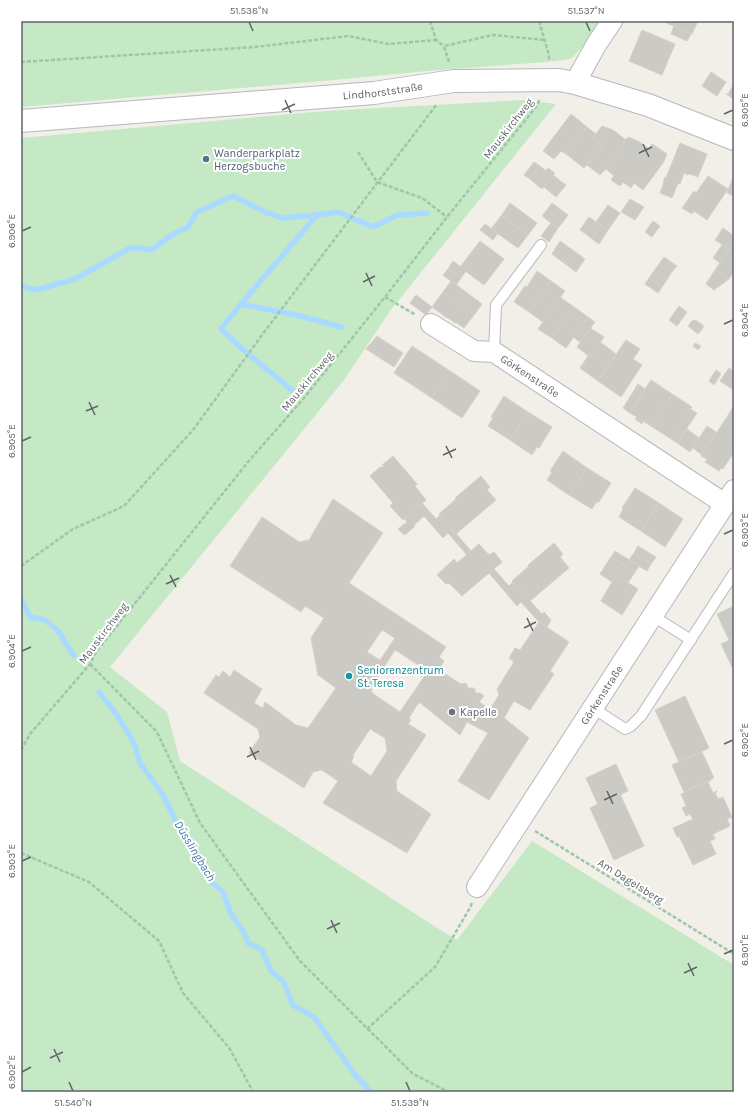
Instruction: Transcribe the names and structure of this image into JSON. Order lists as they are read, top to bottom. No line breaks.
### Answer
{"streets":{"street":["Lindhorststraße","Görkenstraße"],"path":["Mauskirchweg","Am Dagelsberg"]},"crossings":[["Lindhorststraße","Mauskirchweg"],["Görkenstraße","Am Dagelsberg"]],"water":["Düsslingbach"],"places":["Wanderparkplatz Herzogsbuche","Seniorenzentrum St. Teresa","Kapelle"],"coordinates":["51.538°N","51.537°N","6.905°E","6.906°E","6.904°E","6.903°E","6.902°E","6.901°E","51.540°N","51.539°N"]}
